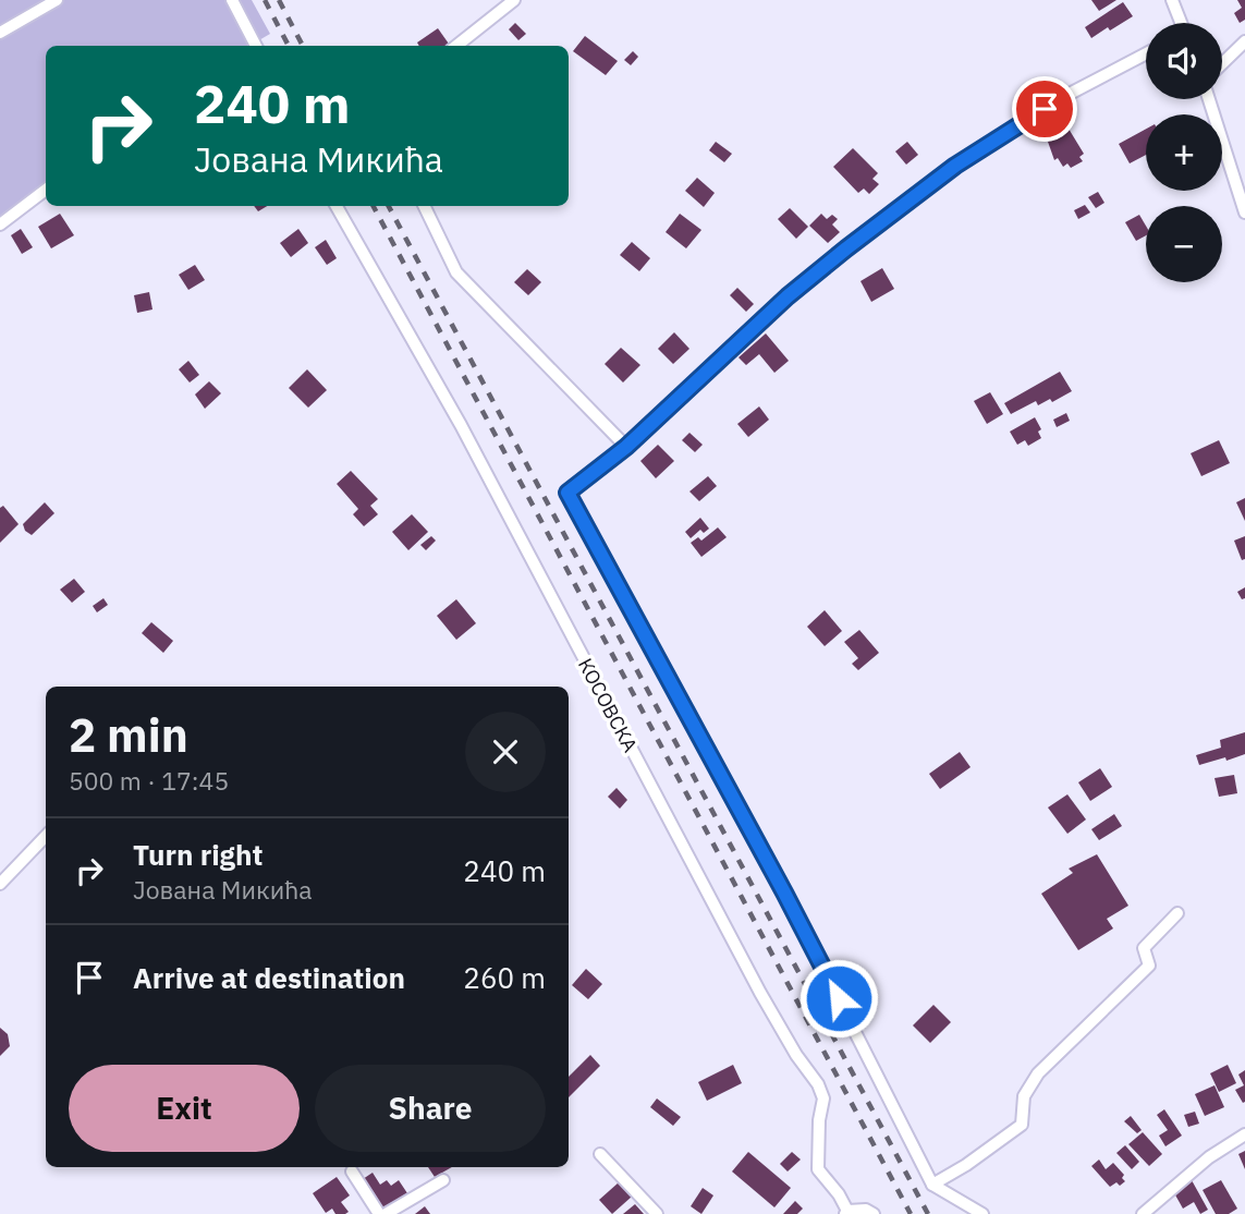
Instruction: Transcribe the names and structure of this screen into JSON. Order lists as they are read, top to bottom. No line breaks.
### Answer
{"streets":{"street":["КОСОВСКА"]},"page":{"map_buttons":["+","−"],"turn":["240 m","Јована Микића"],"heading":["2 min","500 m · 17:45"],"list":[{"name":"Turn right","note":"Јована Микића","value":"240 m"},{"name":"Arrive at destination","value":"260 m"}],"buttons":["Exit","Share"]}}
